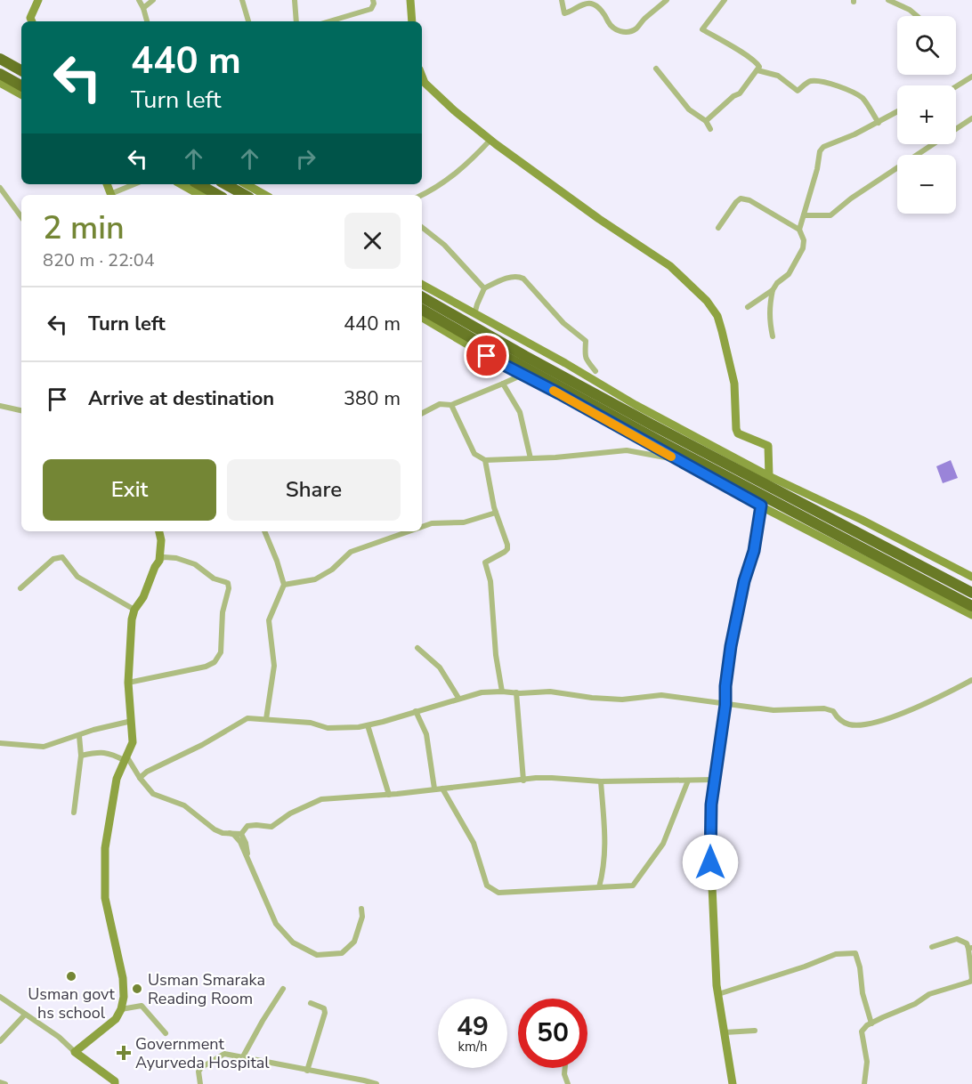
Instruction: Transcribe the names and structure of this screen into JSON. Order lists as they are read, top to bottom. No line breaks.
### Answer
{"places":{"other":["Usman govt hs school","Usman Smaraka Reading Room"],"health":["Government Ayurveda Hospital"]},"page":{"map_buttons":["+","−"],"turn":["440 m","Turn left"],"heading":["2 min","820 m · 22:04"],"list":[{"name":"Turn left","value":"440 m"},{"name":"Arrive at destination","value":"380 m"}],"buttons":["Exit","Share"],"speed":"49 km/h","limit":"50"}}
